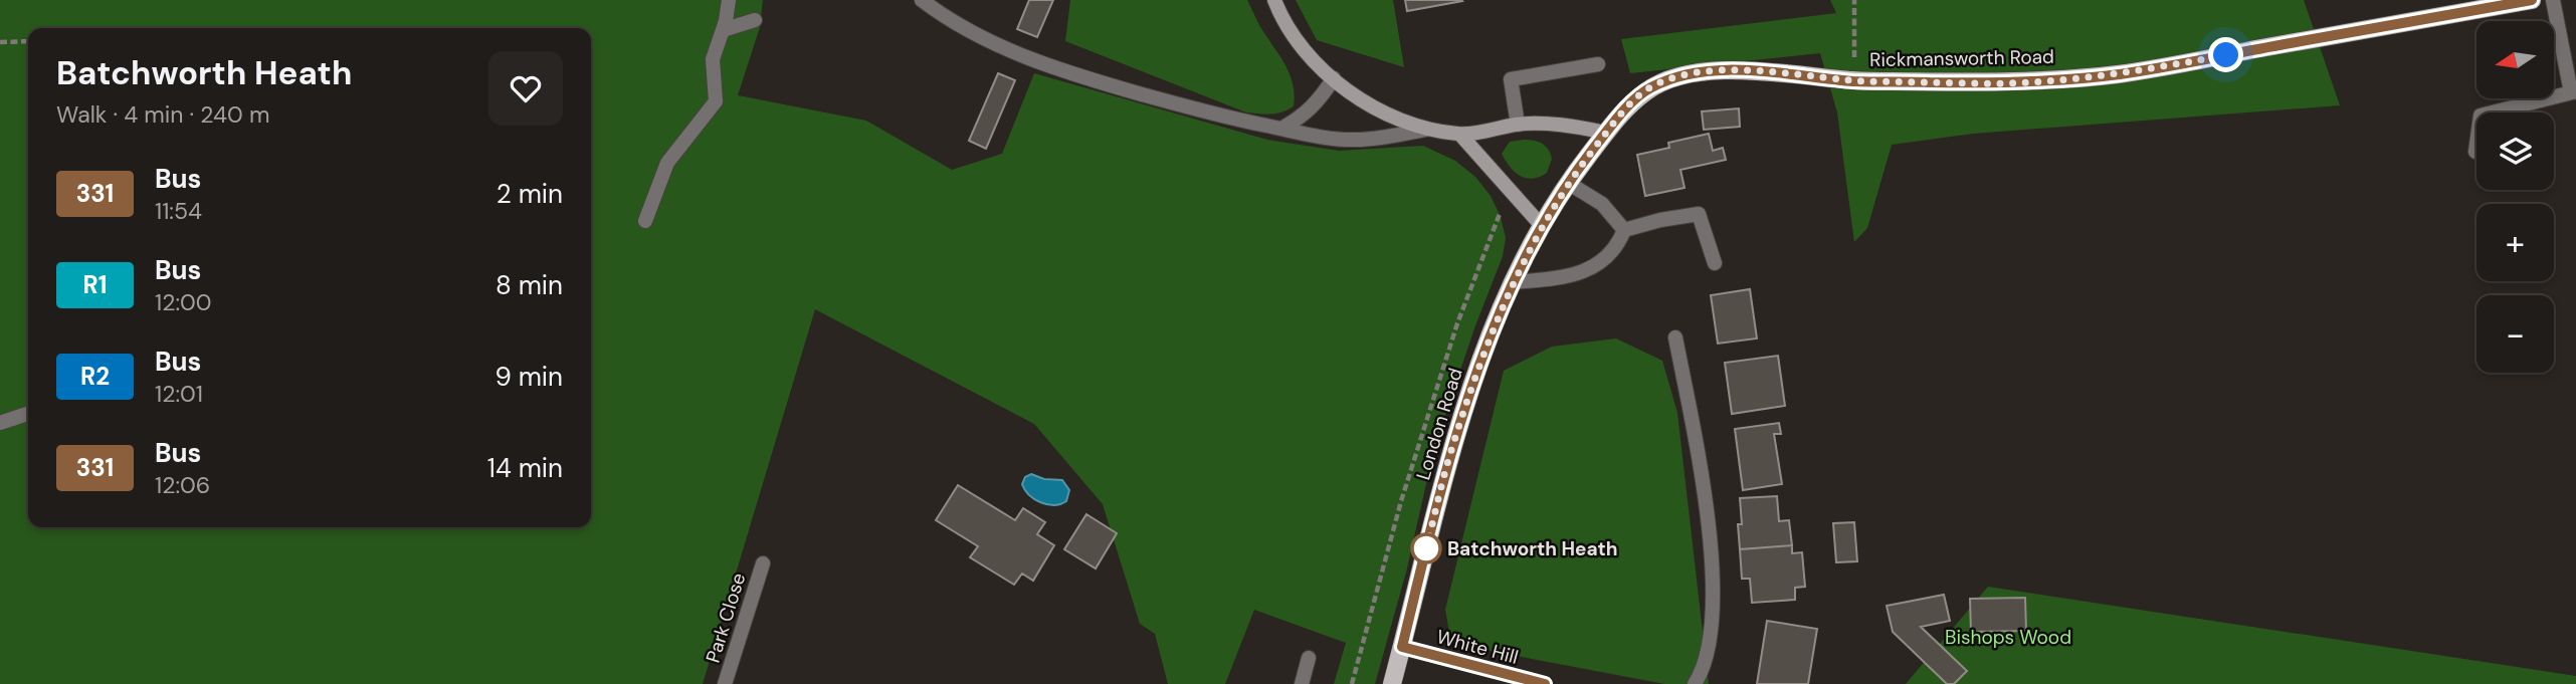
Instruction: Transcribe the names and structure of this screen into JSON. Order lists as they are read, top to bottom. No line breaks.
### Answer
{"streets":{"main road":["Rickmansworth Road","London Road"],"street":["Park Close","White Hill"]},"crossings":[["Rickmansworth Road","London Road"],["London Road","White Hill"]],"parks":["Bishops Wood"],"places":["Batchworth Heath"],"lines":["bus line 331"],"north":"left","page":{"map_buttons":["+","−"],"heading":["Batchworth Heath","Walk · 4 min · 240 m"],"list":[{"mark":"331","name":"Bus","note":"11:54","value":"2 min"},{"mark":"R1","name":"Bus","note":"12:00","value":"8 min"},{"mark":"R2","name":"Bus","note":"12:01","value":"9 min"},{"mark":"331","name":"Bus","note":"12:06","value":"14 min"}]}}
